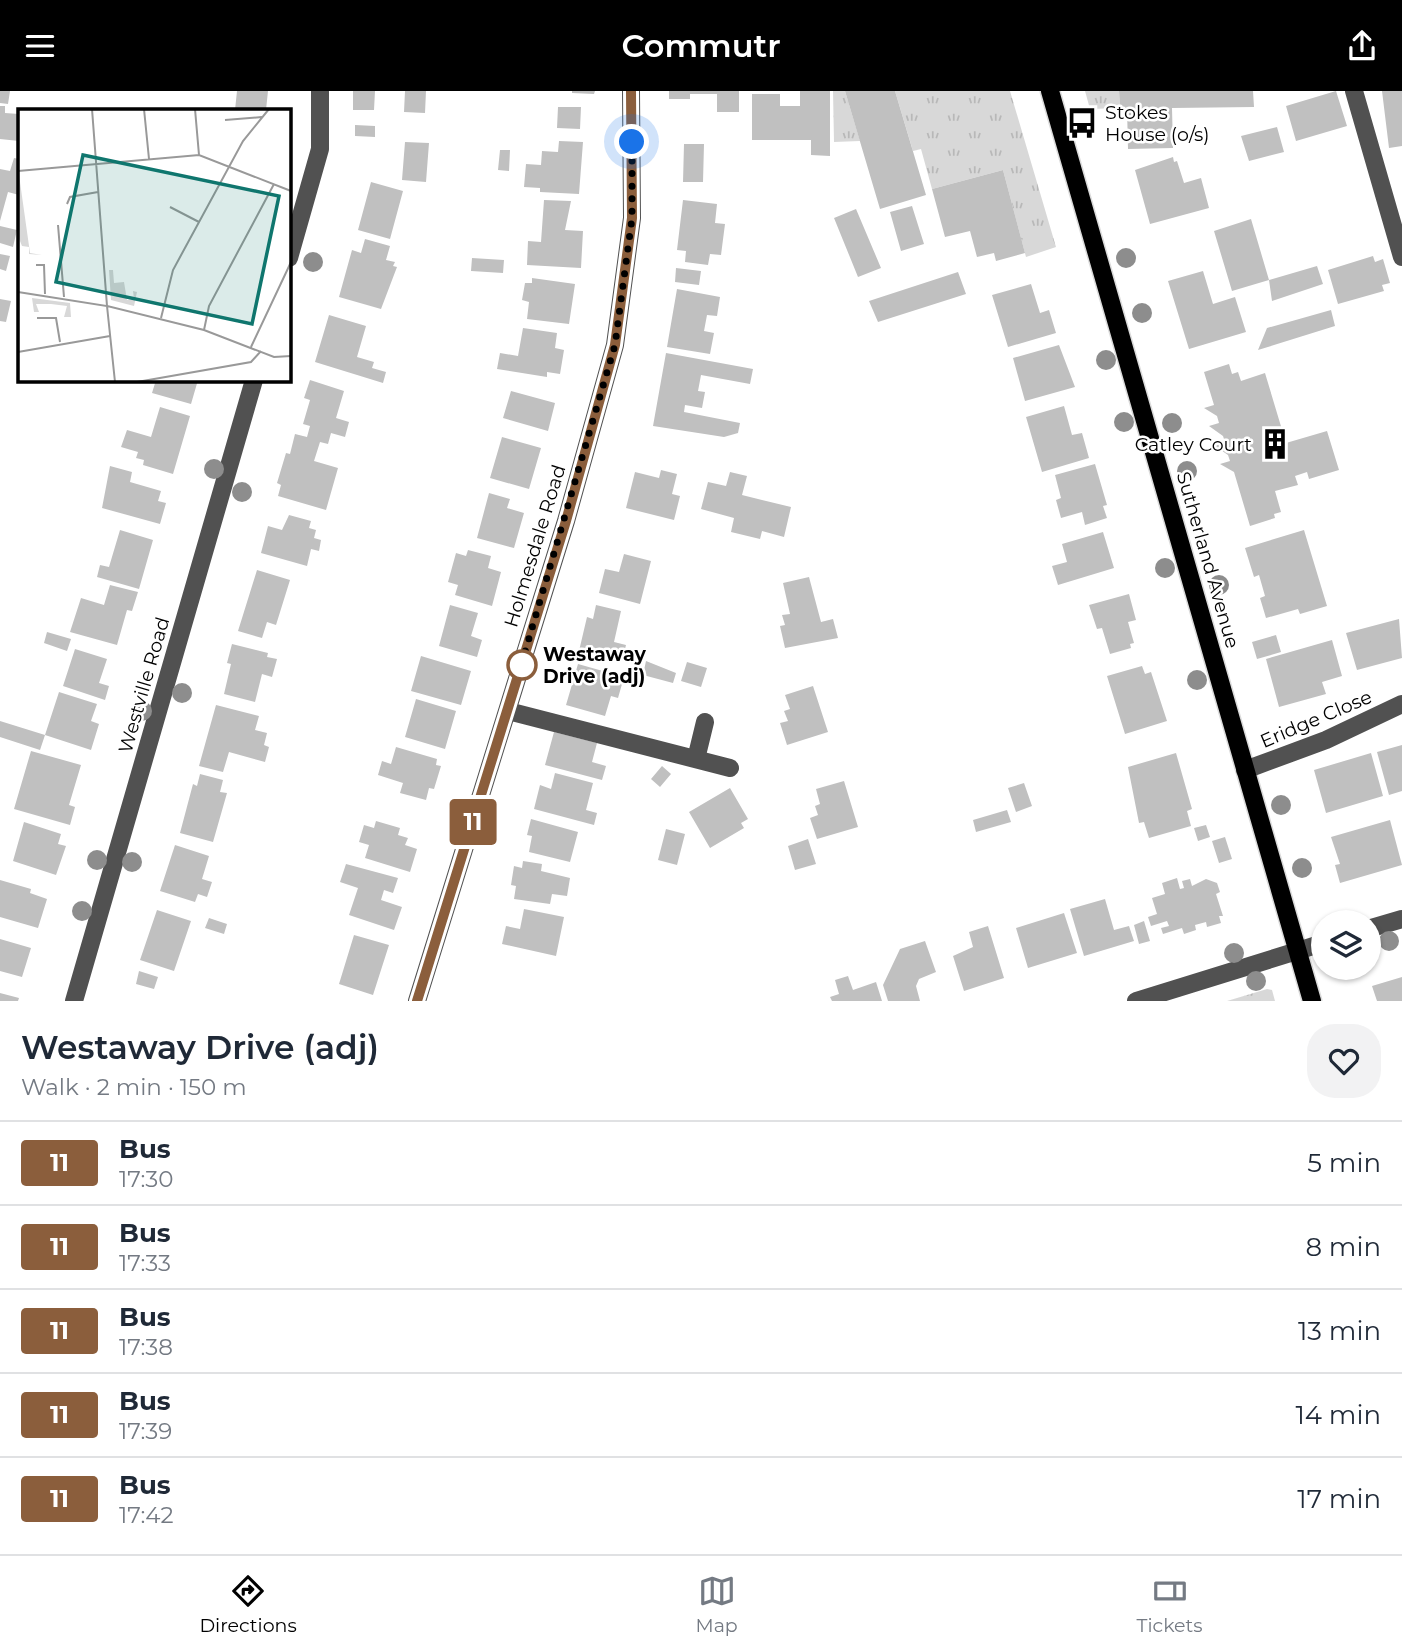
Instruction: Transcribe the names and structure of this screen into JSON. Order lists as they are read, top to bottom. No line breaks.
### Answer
{"streets":{"main road":["Sutherland Avenue"],"street":["Holmesdale Road","Westville Road","Eridge Close"]},"crossings":[["Sutherland Avenue","Eridge Close"]],"places":{"bus stop":["Stokes House (o/s)"],"building":["Catley Court"],"other":["Westaway Drive (adj)"]},"lines":["bus line 11"],"page":{"header":"Commutr","on_map":"11","heading":["Westaway Drive (adj)","Walk · 2 min · 150 m"],"list":[{"mark":"11","name":"Bus","note":"17:30","value":"5 min"},{"mark":"11","name":"Bus","note":"17:33","value":"8 min"},{"mark":"11","name":"Bus","note":"17:38","value":"13 min"},{"mark":"11","name":"Bus","note":"17:39","value":"14 min"},{"mark":"11","name":"Bus","note":"17:42","value":"17 min"}],"tabs":["Directions","Map","Tickets"]}}
